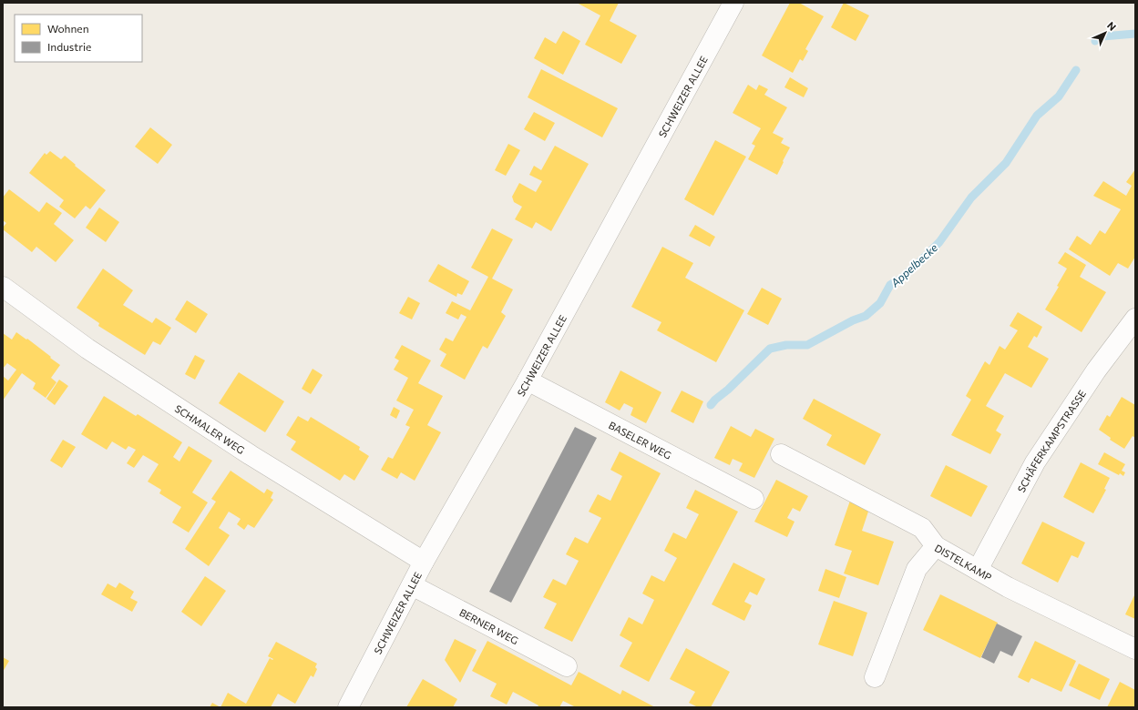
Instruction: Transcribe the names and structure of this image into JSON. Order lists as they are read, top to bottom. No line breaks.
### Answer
{"streets":{"street":["SCHWEIZER ALLEE","SCHMALER WEG","BASELER WEG","SCHÄFERKAMPSTRASSE","DISTELKAMP","BERNER WEG"]},"crossings":[["SCHWEIZER ALLEE","SCHMALER WEG"],["SCHWEIZER ALLEE","BASELER WEG"],["SCHWEIZER ALLEE","BERNER WEG"],["SCHÄFERKAMPSTRASSE","DISTELKAMP"]],"water":["Appelbecke"],"legend":["Wohnen","Industrie"],"north":"top right"}
